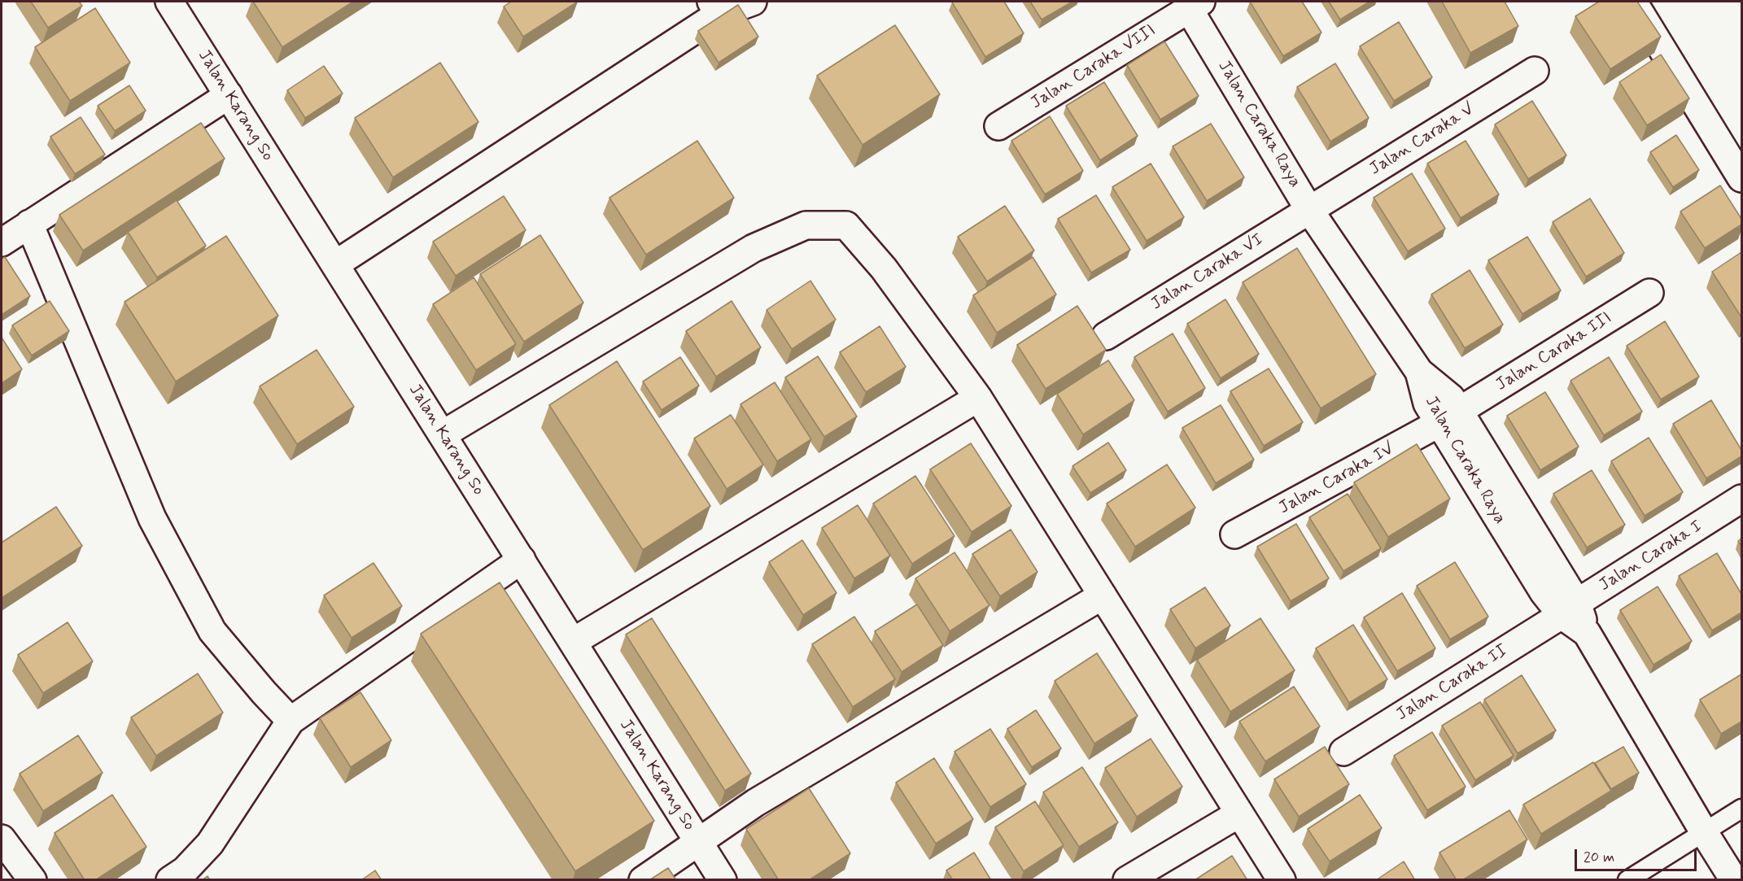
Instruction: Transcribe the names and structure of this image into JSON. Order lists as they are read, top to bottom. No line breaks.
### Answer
{"streets":{"street":["Jalan Caraka VIII","Jalan Karang So","Jalan Caraka Raya","Jalan Caraka V","Jalan Caraka VI","Jalan Caraka III","Jalan Caraka IV","Jalan Caraka I","Jalan Caraka II"]},"crossings":[["Jalan Caraka VIII","Jalan Caraka Raya"],["Jalan Caraka Raya","Jalan Caraka V"],["Jalan Caraka Raya","Jalan Caraka VI"],["Jalan Caraka Raya","Jalan Caraka III"],["Jalan Caraka Raya","Jalan Caraka IV"],["Jalan Caraka Raya","Jalan Caraka I"],["Jalan Caraka Raya","Jalan Caraka II"],["Jalan Caraka V","Jalan Caraka VI"],["Jalan Caraka III","Jalan Caraka IV"],["Jalan Caraka I","Jalan Caraka II"]],"scale_bar":"20 m"}
